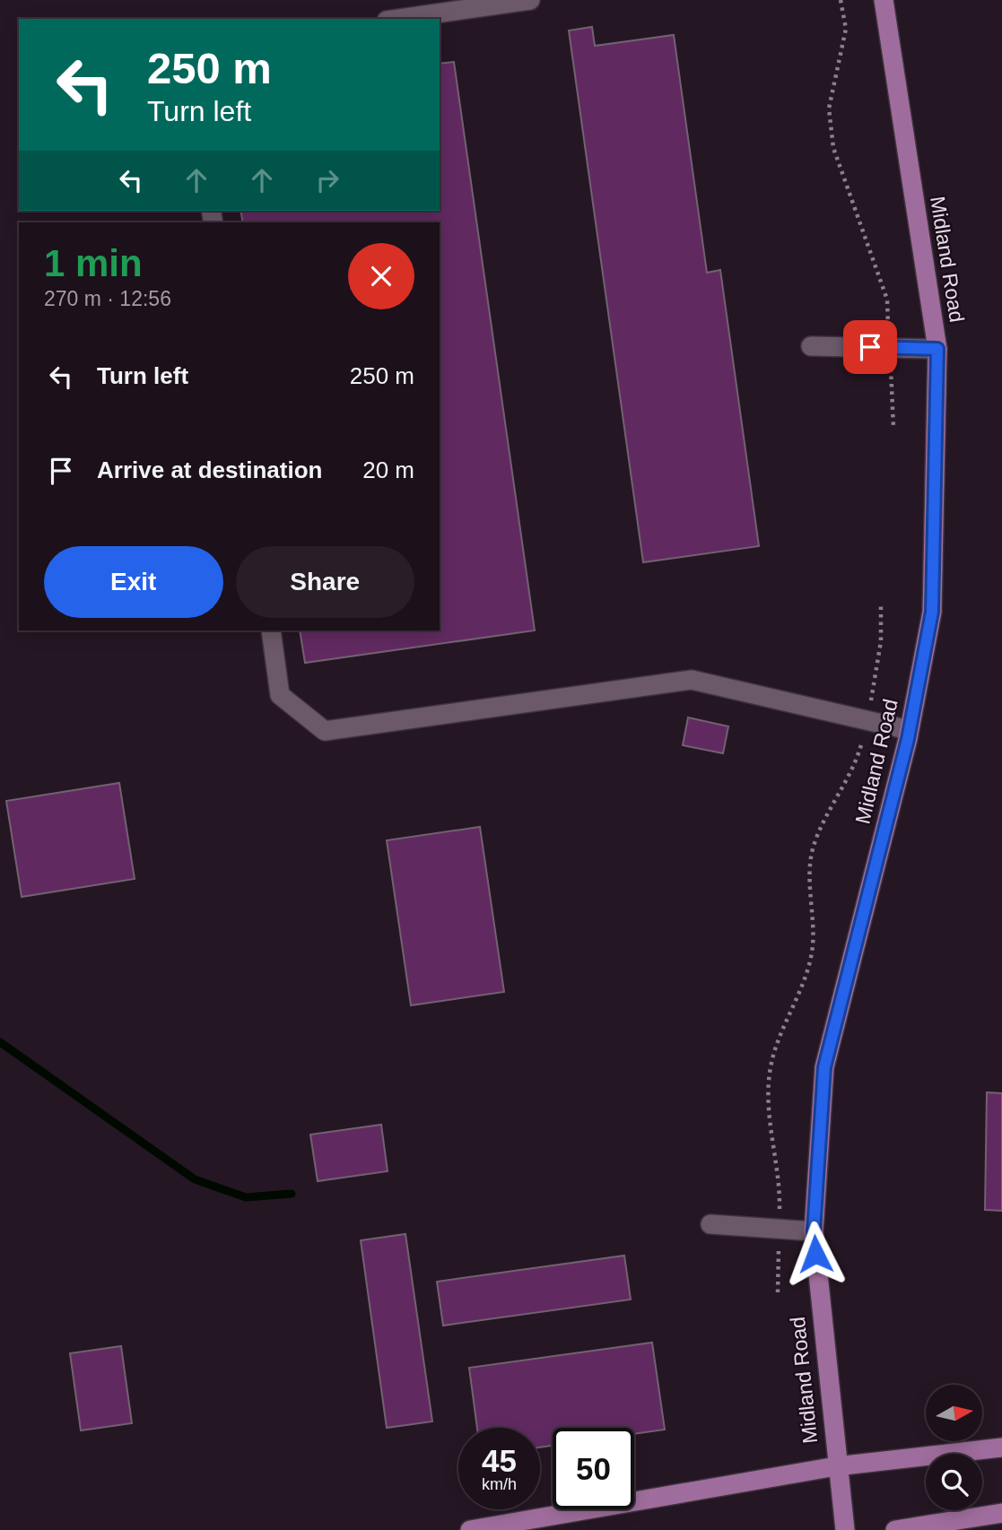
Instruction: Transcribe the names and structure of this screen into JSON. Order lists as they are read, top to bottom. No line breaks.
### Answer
{"streets":{"main road":["Midland Road"]},"north":"right","page":{"turn":["250 m","Turn left"],"heading":["1 min","270 m · 12:56"],"list":[{"name":"Turn left","value":"250 m"},{"name":"Arrive at destination","value":"20 m"}],"buttons":["Exit","Share"],"speed":"45 km/h","limit":"50"}}
